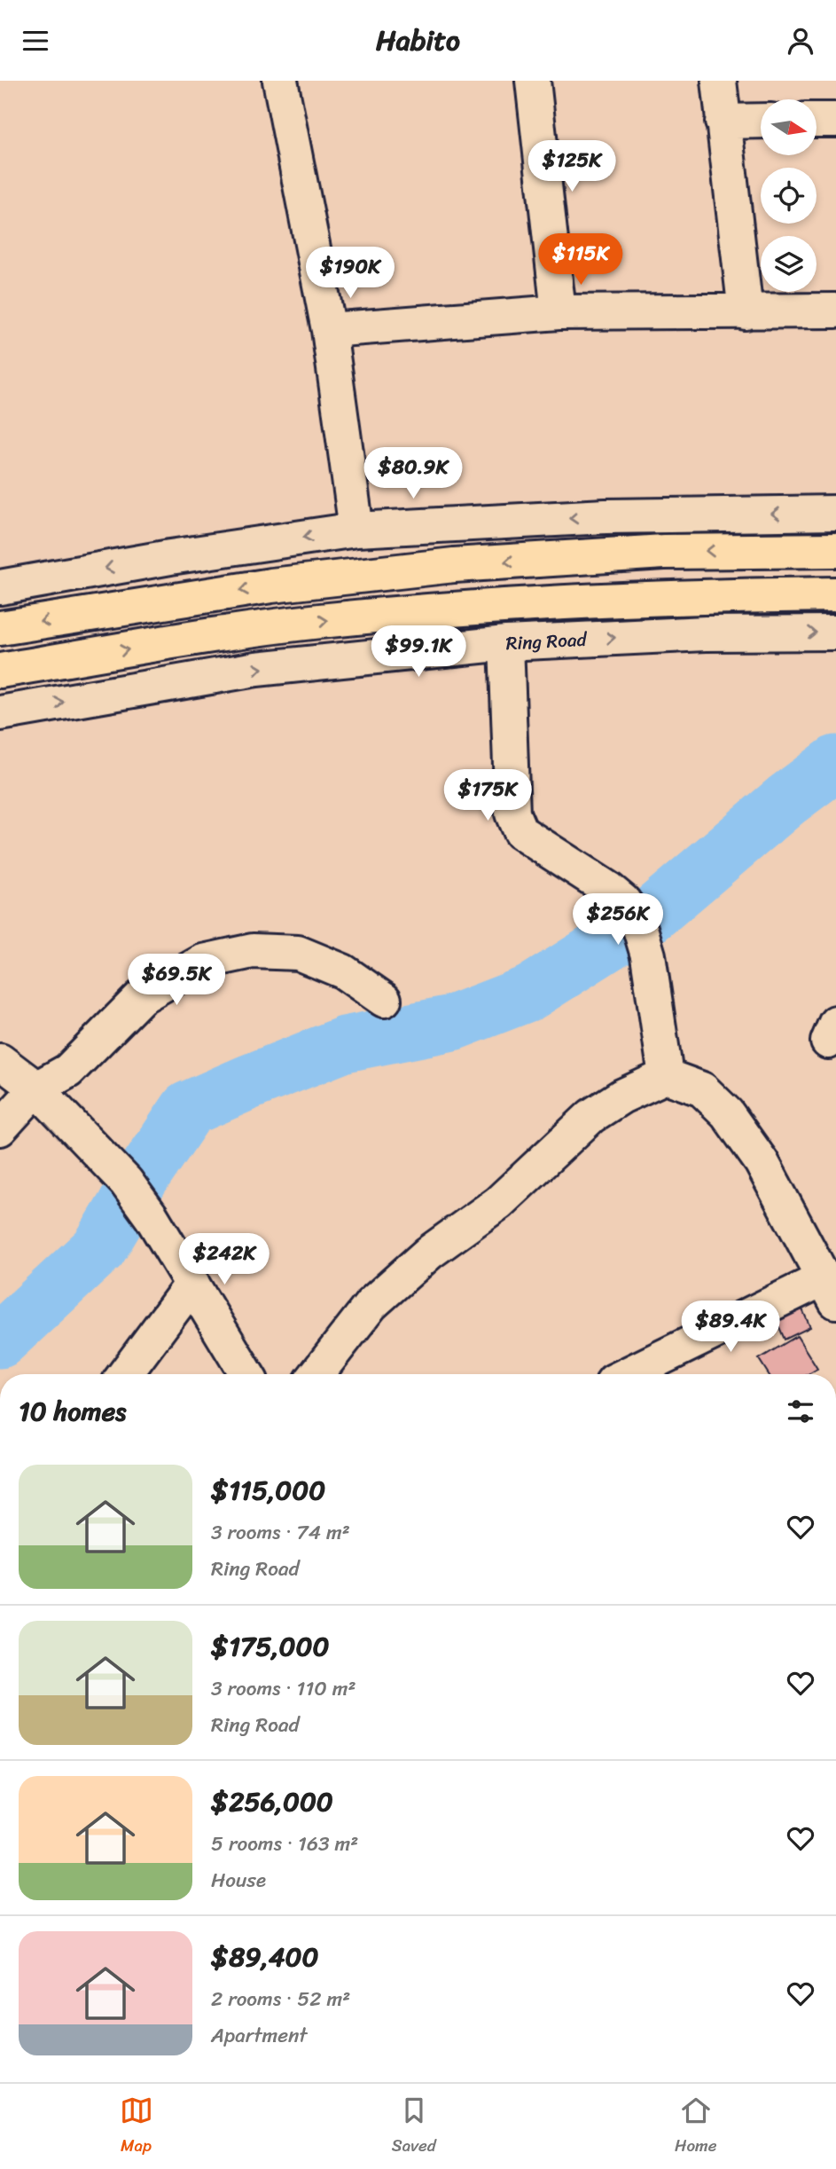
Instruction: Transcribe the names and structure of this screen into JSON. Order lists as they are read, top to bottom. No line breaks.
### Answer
{"streets":{"main road":["Ring Road"]},"north":"right","page":{"header":"Habito","price":["$125K","$115K","$190K","$80.9K","$99.1K","$175K","$256K","$69.5K","$242K","$89.4K"],"heading":"10 homes","list":[{"name":"$115,000","note":"3 rooms · 74 m² · Ring Road"},{"name":"$175,000","note":"3 rooms · 110 m² · Ring Road"},{"name":"$256,000","note":"5 rooms · 163 m² · House"},{"name":"$89,400","note":"2 rooms · 52 m² · Apartment"}],"tabs":["Map","Saved","Home"]}}
